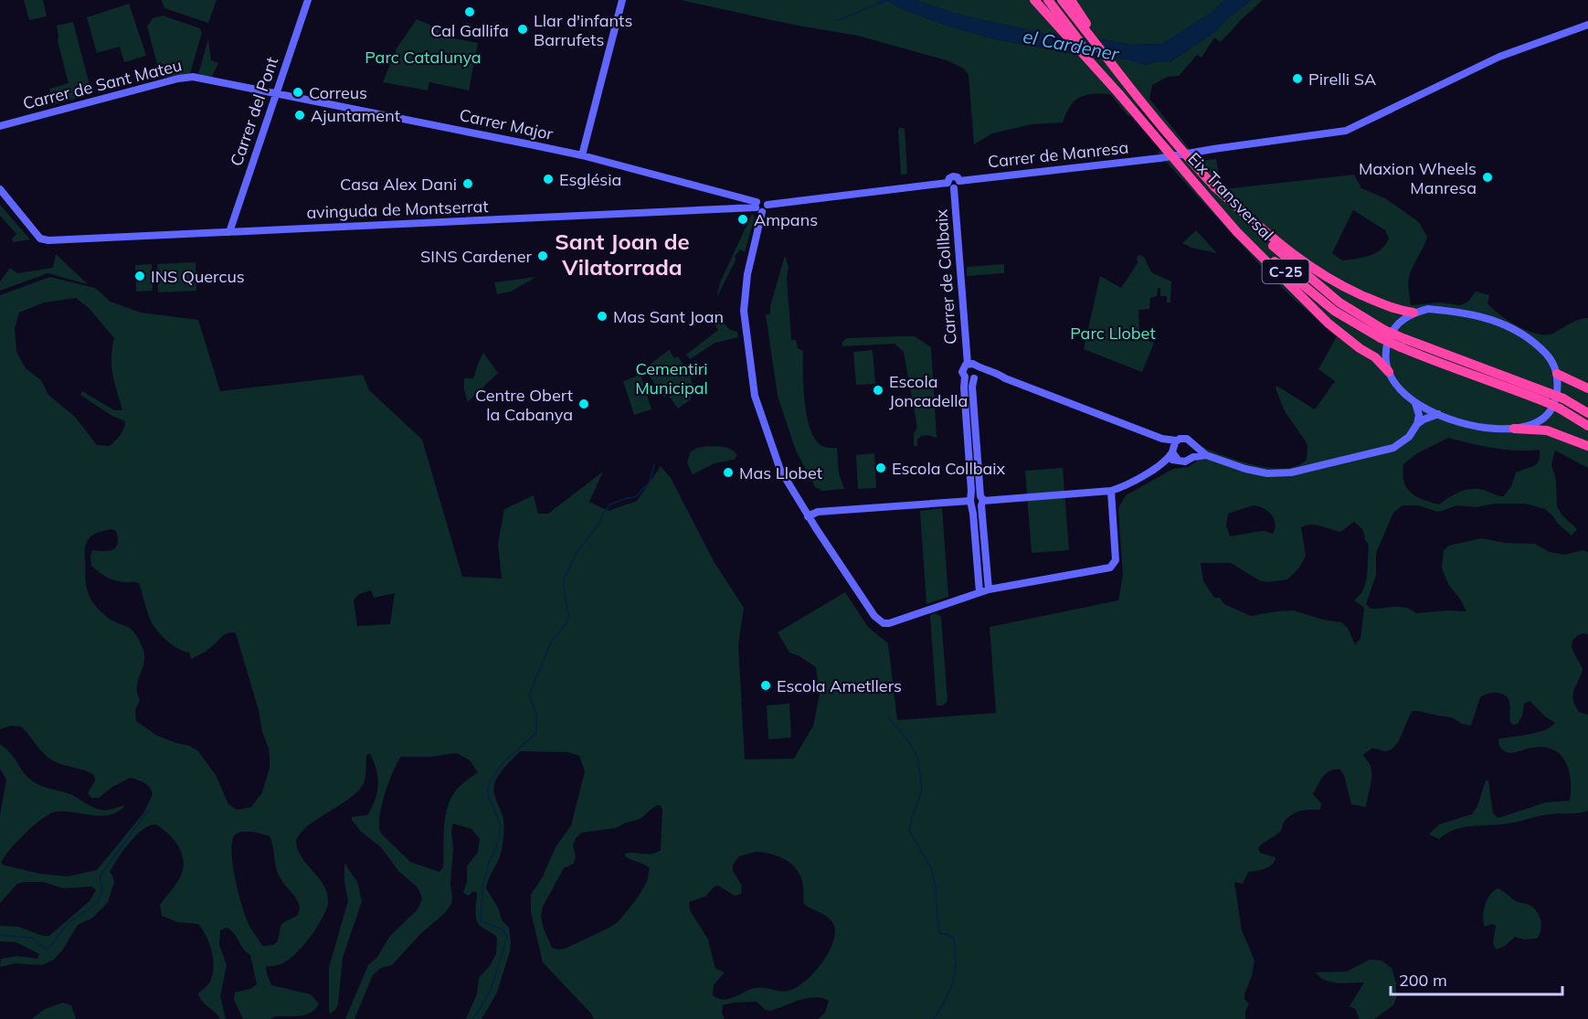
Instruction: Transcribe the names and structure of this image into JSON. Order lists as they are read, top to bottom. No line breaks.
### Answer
{"streets":{"highway":["Eix Transversal","C-25"],"street":["Carrer de Sant Mateu","Carrer del Pont","Carrer Major","Carrer de Manresa","avinguda de Montserrat","Carrer de Collbaix"]},"crossings":[["Carrer de Sant Mateu","Carrer del Pont"],["Carrer de Sant Mateu","Carrer Major"],["Carrer del Pont","Carrer Major"],["Carrer del Pont","avinguda de Montserrat"],["Carrer Major","avinguda de Montserrat"],["Carrer de Manresa","Carrer de Collbaix"]],"districts":["Sant Joan de Vilatorrada"],"water":["el Cardener"],"parks":["Parc Catalunya","Parc Llobet","Cementiri Municipal"],"places":["Cal Gallifa","Llar d'infants Barrufets","Pirelli SA","Correus","Ajuntament","Maxion Wheels Manresa","Església","Casa Alex Dani","Ampans","SINS Cardener","INS Quercus","Mas Sant Joan","Escola Joncadella","Centre Obert la Cabanya","Escola Collbaix","Mas Llobet","Escola Ametllers"],"scale_bar":"200 m"}
